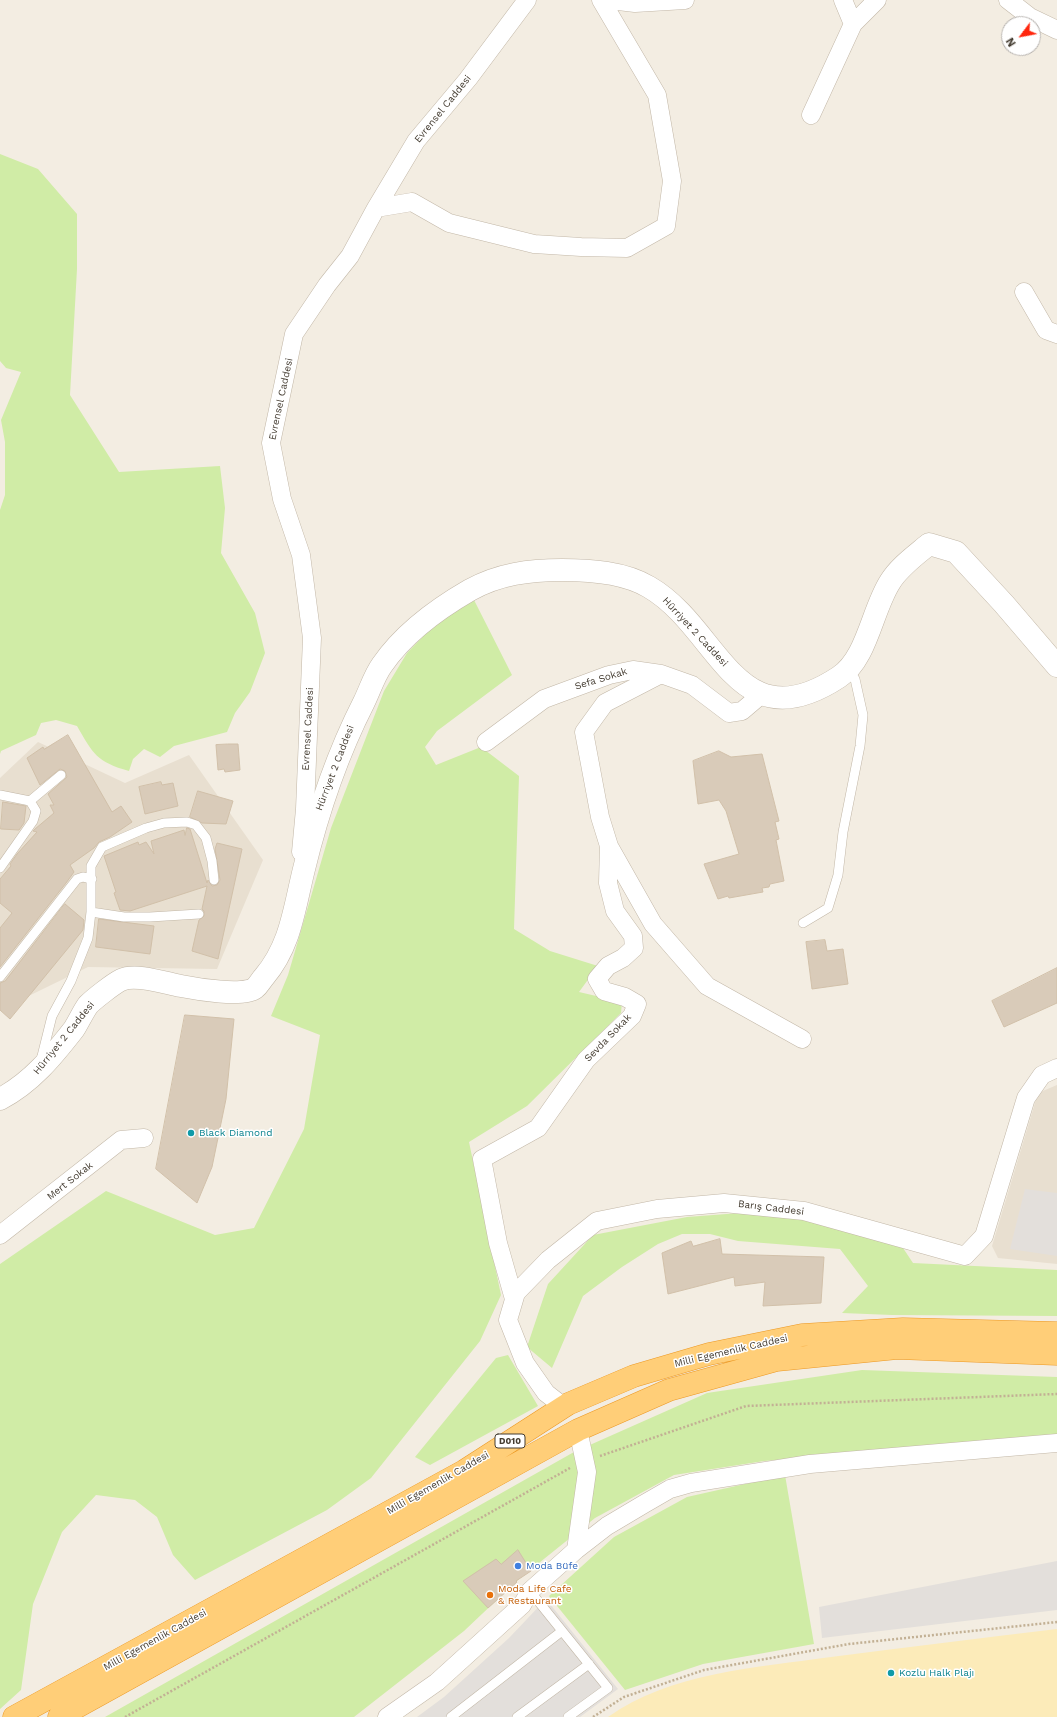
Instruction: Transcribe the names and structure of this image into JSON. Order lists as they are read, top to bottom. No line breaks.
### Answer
{"streets":{"highway":["Milli Egemenlik Caddesi","D010"],"street":["Evrensel Caddesi","Hürriyet 2 Caddesi","Sefa Sokak","Sevda Sokak","Mert Sokak","Barış Caddesi"]},"crossings":[["Evrensel Caddesi","Hürriyet 2 Caddesi"],["Hürriyet 2 Caddesi","Sefa Sokak"],["Sefa Sokak","Sevda Sokak"],["Sevda Sokak","Barış Caddesi"],["Barış Caddesi","Milli Egemenlik Caddesi"]],"places":["Black Diamond","Moda Büfe","Moda Life Cafe & Restaurant","Kozlu Halk Plajı"],"north":"bottom left"}
